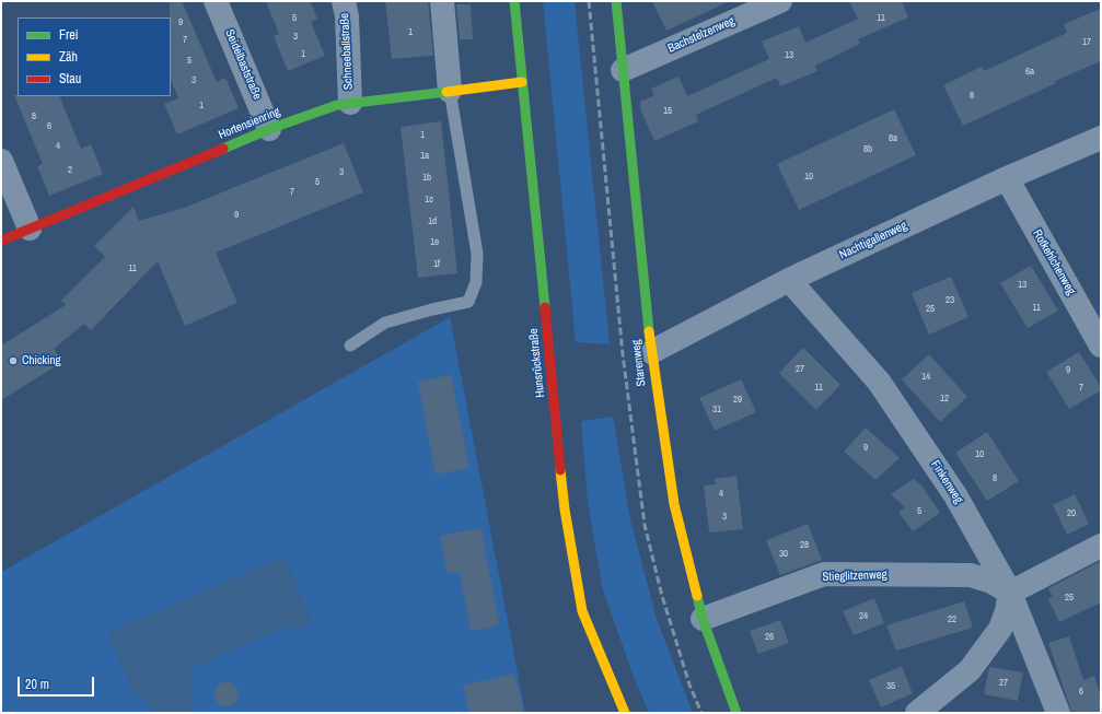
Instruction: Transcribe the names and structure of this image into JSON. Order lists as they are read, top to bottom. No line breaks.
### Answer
{"streets":{"street":["Bachstelzenweg","Schneeballstraße","Seidelbaststraße","Hortensienring","Nachtigallenweg","Rotkehlchenweg","Hunsrückstraße","Starenweg","Finkenweg","Stieglitzenweg"]},"crossings":[["Bachstelzenweg","Starenweg"],["Schneeballstraße","Hortensienring"],["Seidelbaststraße","Hortensienring"],["Hortensienring","Hunsrückstraße"],["Nachtigallenweg","Rotkehlchenweg"],["Nachtigallenweg","Starenweg"],["Nachtigallenweg","Finkenweg"],["Starenweg","Stieglitzenweg"],["Finkenweg","Stieglitzenweg"]],"places":["Chicking"],"house_numbers":["5","11","9","1","3","7","17","1","13","5","6a","3","8","1","15","8","6","1","8a","4","8b","1a","2","3","10","1b","5","7","1c","9","1d","1e","1f","11","13","23","11","25","27","9","14","11","7","12","29","31","9","10","8","4","5","20","3","28","30","25","24","22","26","27","35","6"],"legend":["Frei","Zäh","Stau"],"scale_bar":"20 m"}
